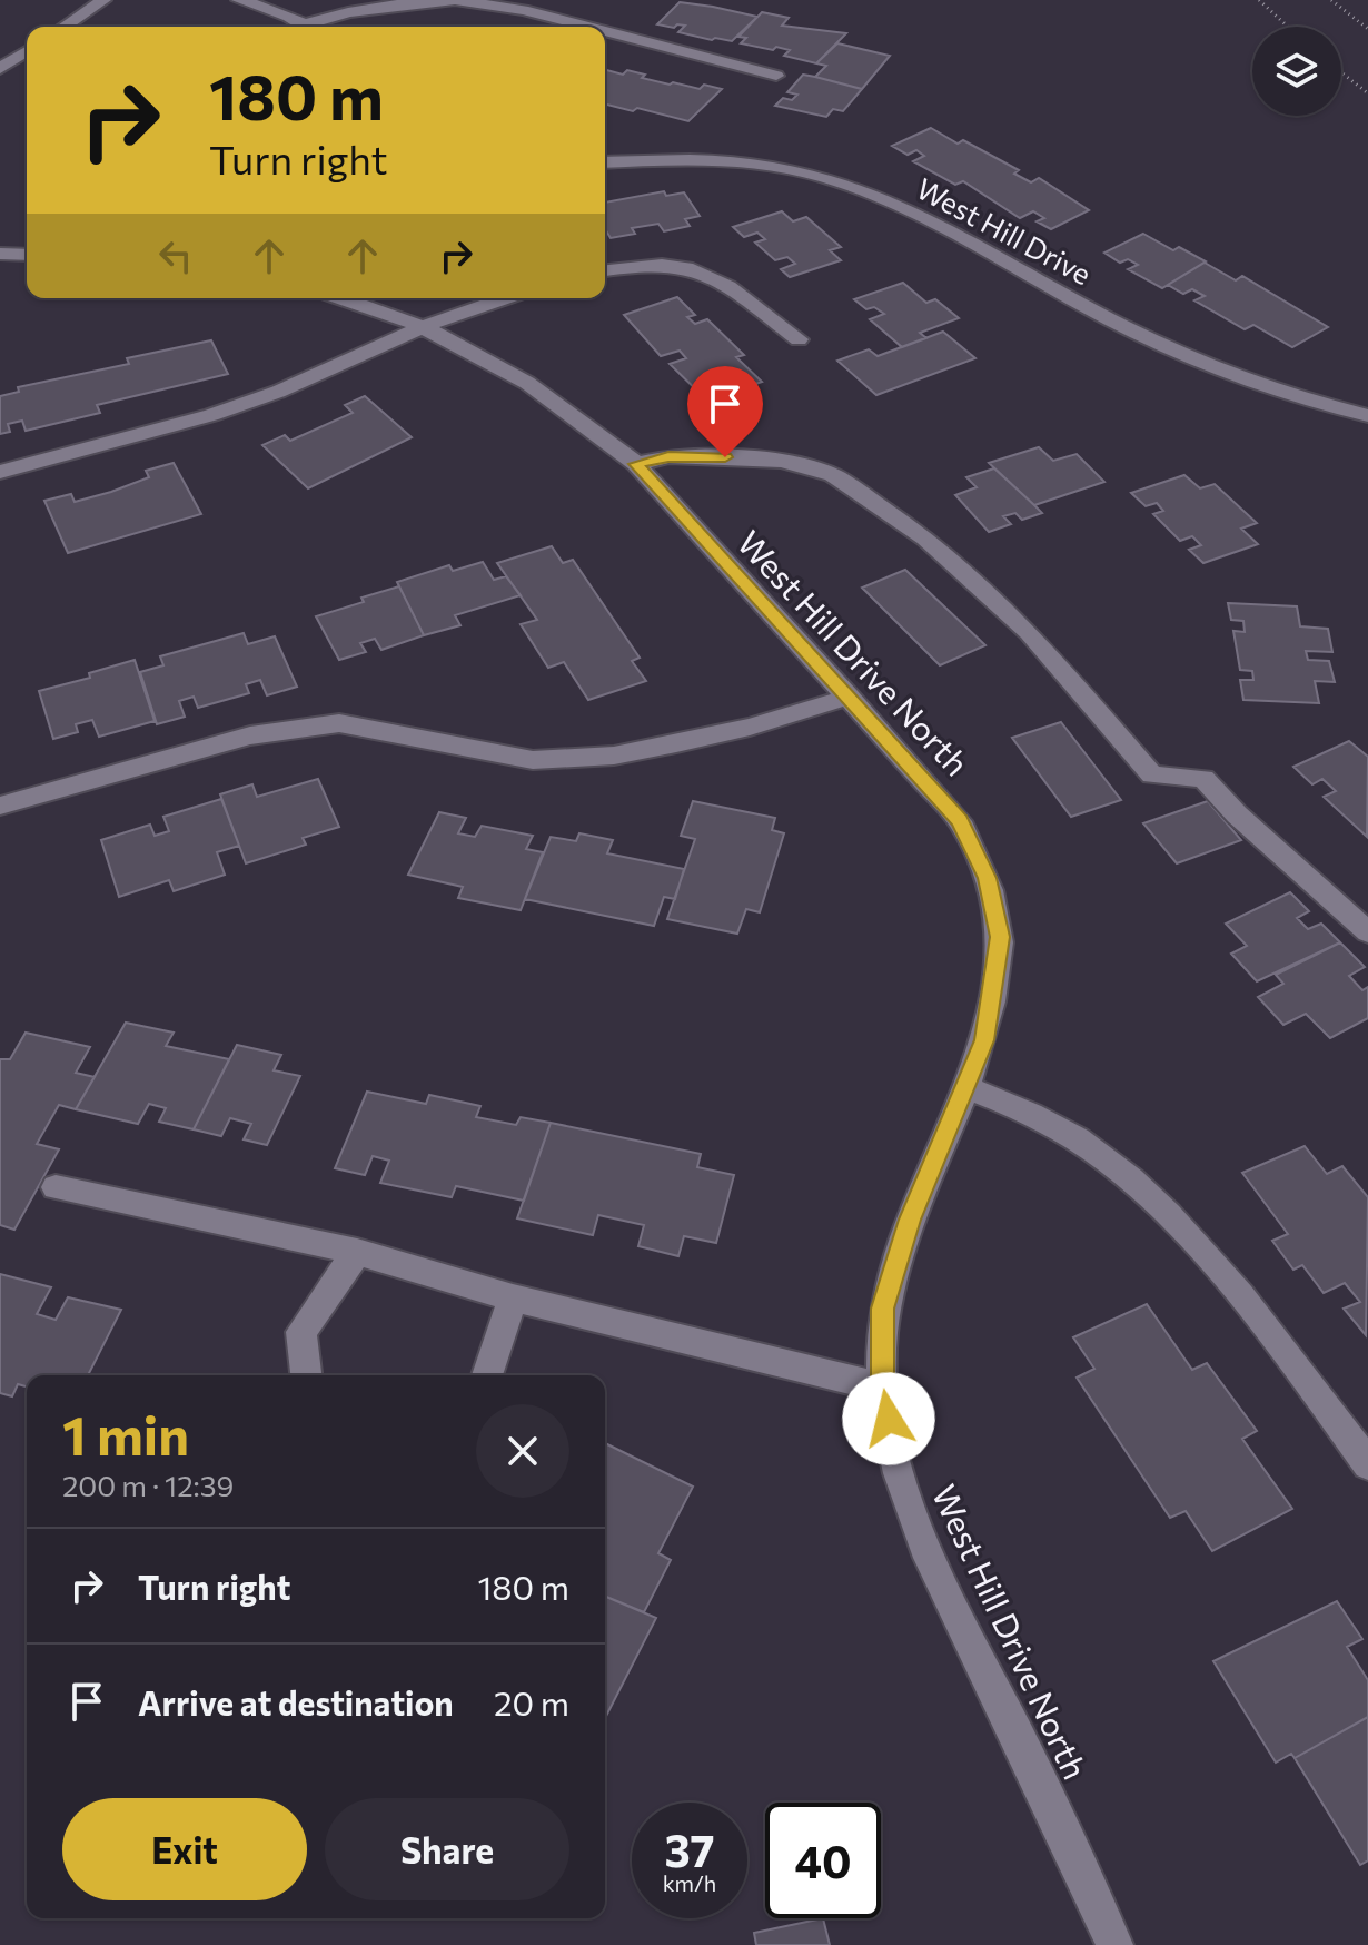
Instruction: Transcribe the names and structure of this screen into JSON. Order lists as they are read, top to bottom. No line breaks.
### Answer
{"streets":{"street":["West Hill Drive","West Hill Drive North"]},"page":{"turn":["180 m","Turn right"],"heading":["1 min","200 m · 12:39"],"list":[{"name":"Turn right","value":"180 m"},{"name":"Arrive at destination","value":"20 m"}],"buttons":["Exit","Share"],"speed":"37 km/h","limit":"40"}}
